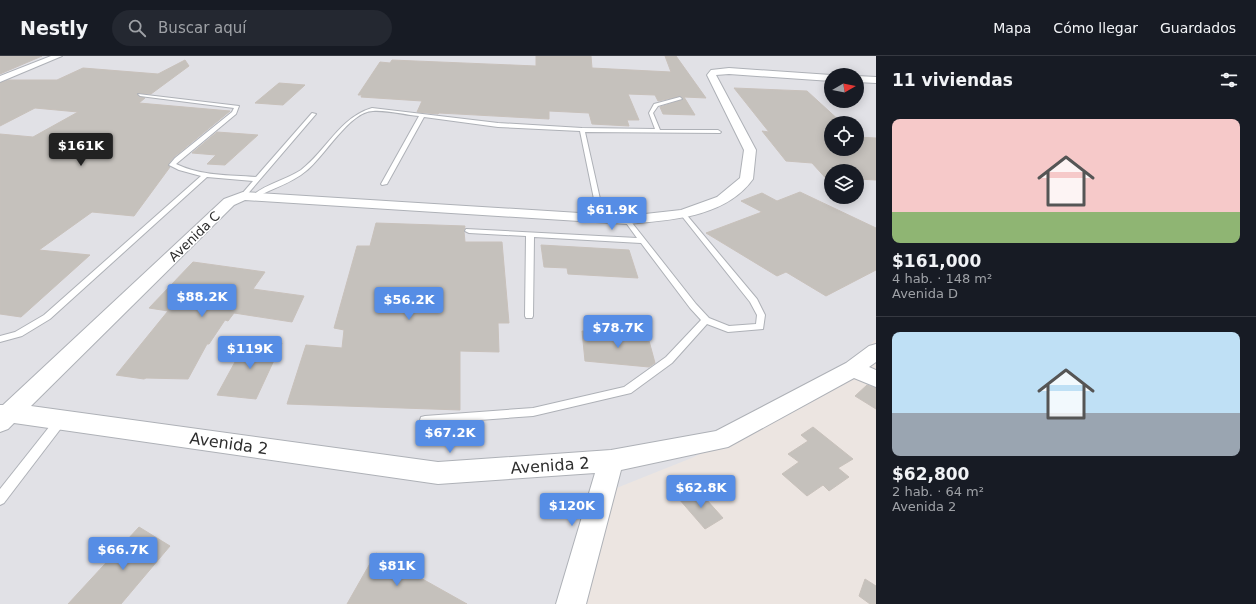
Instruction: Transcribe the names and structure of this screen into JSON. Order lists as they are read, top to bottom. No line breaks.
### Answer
{"streets":{"street":["Avenida C","Avenida 2"]},"crossings":[["Avenida C","Avenida 2"]],"north":"right","page":{"header":"Nestly","search":"Buscar aquí","nav":["Mapa","Cómo llegar","Guardados"],"heading":"11 viviendas","list":[{"name":"$161,000","note":"4 hab. · 148 m² · Avenida D"},{"name":"$62,800","note":"2 hab. · 64 m² · Avenida 2"}],"price":["$161K","$61.9K","$88.2K","$56.2K","$78.7K","$119K","$67.2K","$62.8K","$120K","$66.7K","$81K"]}}
